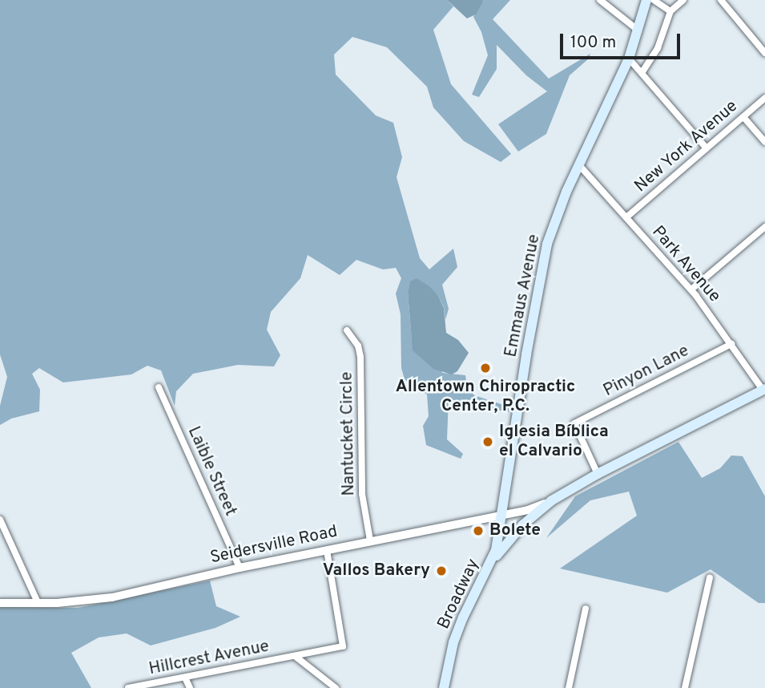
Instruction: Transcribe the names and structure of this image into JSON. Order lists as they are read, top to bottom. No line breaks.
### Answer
{"streets":{"main road":["Emmaus Avenue","Broadway"],"street":["New York Avenue","Park Avenue","Pinyon Lane","Nantucket Circle","Laible Street","Seidersville Road","Hillcrest Avenue"]},"crossings":[["New York Avenue","Park Avenue"],["Park Avenue","Emmaus Avenue"],["Park Avenue","Pinyon Lane"],["Emmaus Avenue","Seidersville Road"],["Emmaus Avenue","Broadway"],["Nantucket Circle","Seidersville Road"],["Laible Street","Seidersville Road"],["Seidersville Road","Broadway"],["Seidersville Road","Hillcrest Avenue"]],"places":["Allentown Chiropractic Center, P.C.","Iglesia Bíblica el Calvario","Bolete","Vallos Bakery"],"scale_bar":"100 m"}
